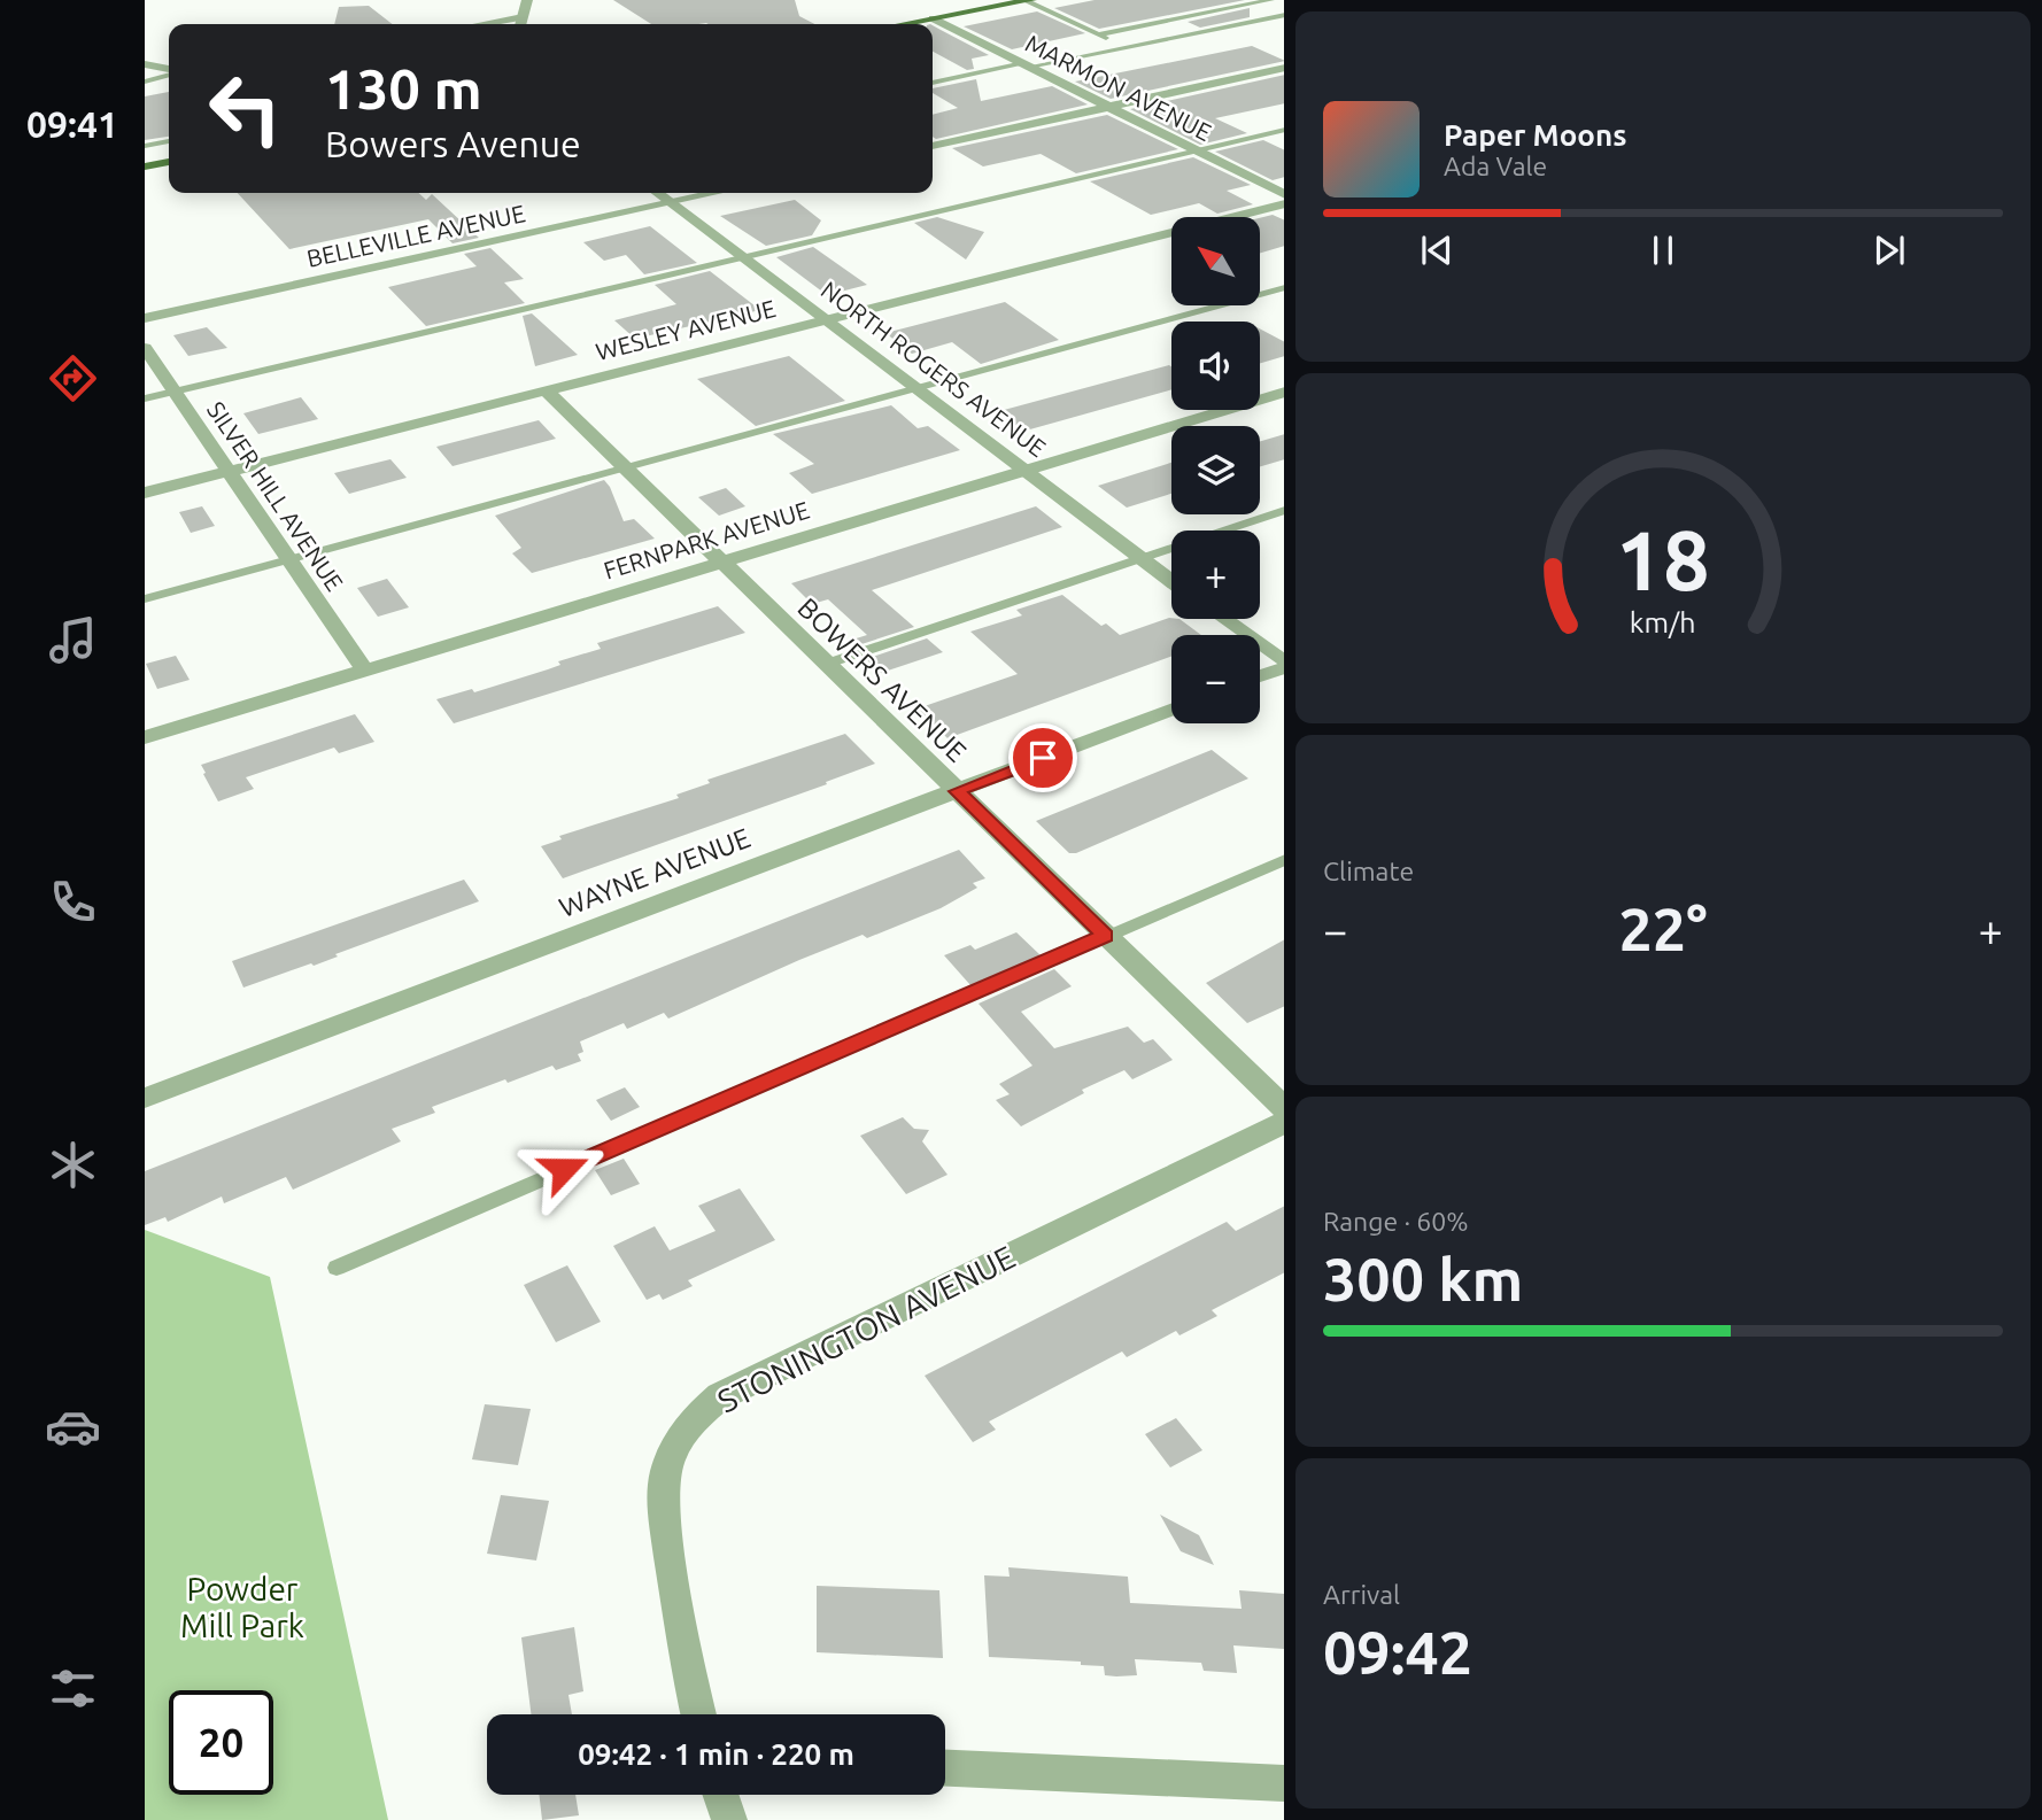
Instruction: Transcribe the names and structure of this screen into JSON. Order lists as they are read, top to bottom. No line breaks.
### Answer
{"streets":{"street":["MARMON AVENUE","BELLEVILLE AVENUE","WESLEY AVENUE","NORTH ROGERS AVENUE","SILVER HILL AVENUE","FERNPARK AVENUE","BOWERS AVENUE","WAYNE AVENUE","STONINGTON AVENUE"]},"crossings":[["BELLEVILLE AVENUE","NORTH ROGERS AVENUE"],["WESLEY AVENUE","NORTH ROGERS AVENUE"],["WESLEY AVENUE","SILVER HILL AVENUE"],["WESLEY AVENUE","BOWERS AVENUE"],["NORTH ROGERS AVENUE","FERNPARK AVENUE"],["SILVER HILL AVENUE","FERNPARK AVENUE"],["FERNPARK AVENUE","BOWERS AVENUE"],["BOWERS AVENUE","WAYNE AVENUE"]],"parks":["Powder Mill Park"],"north":"top left","page":{"tabs":"09:41","turn":["130 m","Bowers Avenue"],"song":["Paper Moons","Ada Vale"],"map_buttons":["+","−"],"tile":["Climate",["Range · 60%","300 km"],["Arrival","09:42"]],"heat":["−","22°","+"],"limit":"20","trip":"09:42 · 1 min · 220 m","gauge":["18","km/h"]}}
